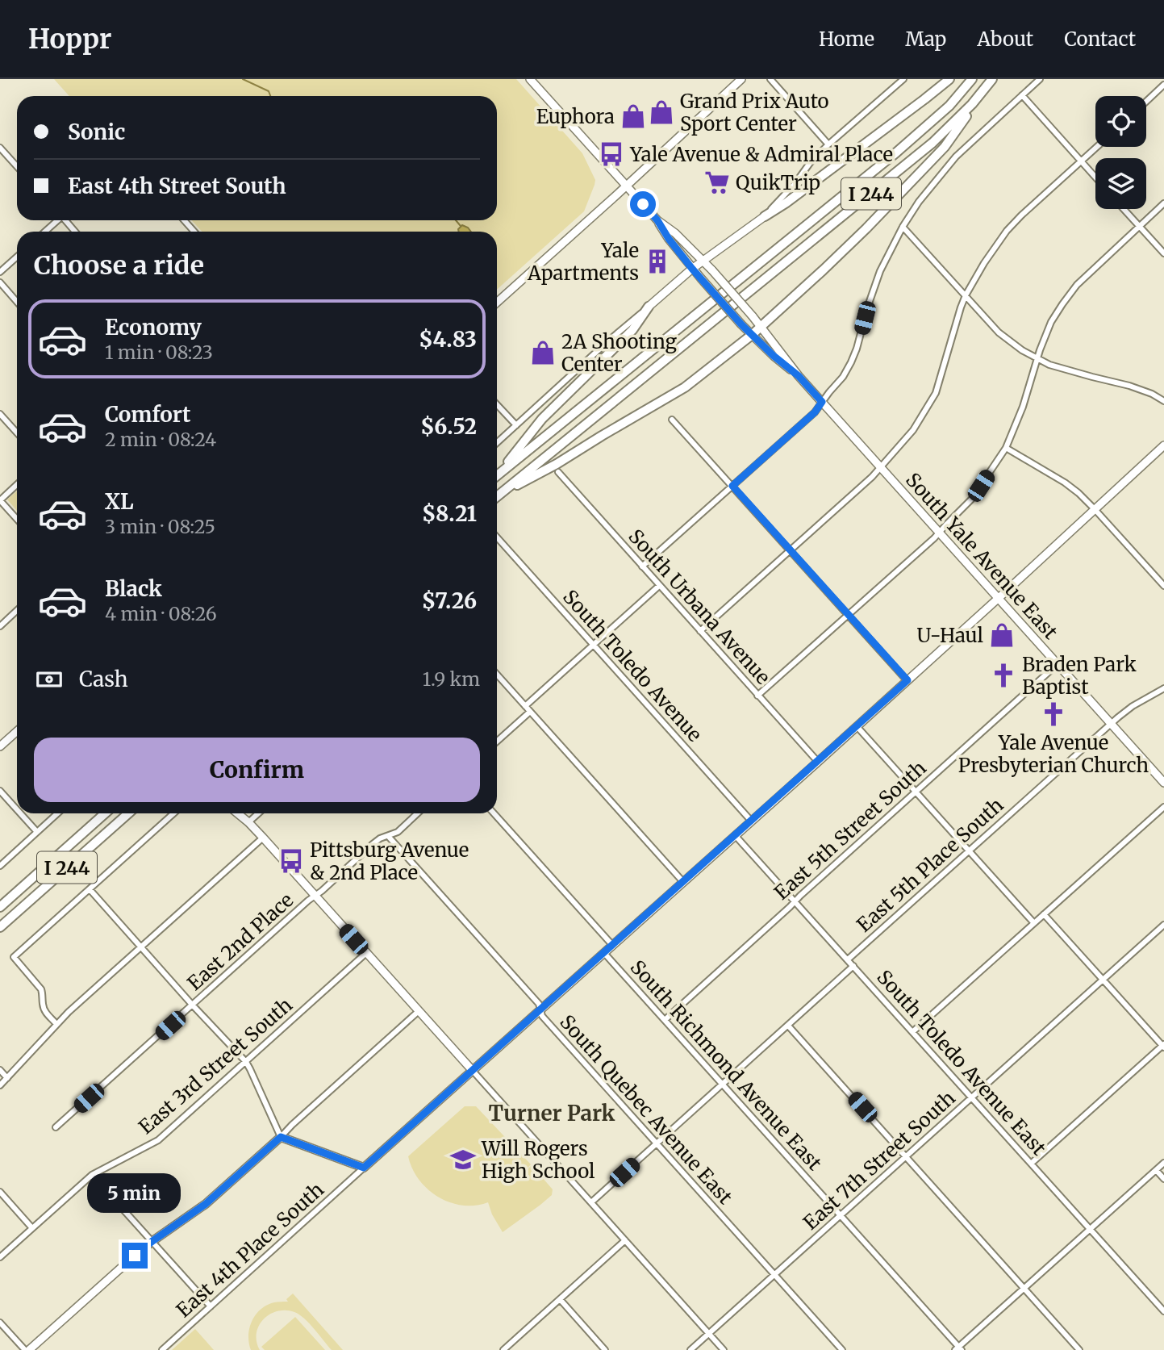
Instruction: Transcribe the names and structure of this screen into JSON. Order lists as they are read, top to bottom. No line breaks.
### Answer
{"streets":{"highway":["I 244"],"street":["South Yale Avenue East","South Urbana Avenue","South Toledo Avenue","East 5th Street South","East 5th Place South","East 2nd Place","South Toledo Avenue East","South Richmond Avenue East","East 3rd Street South","South Quebec Avenue East","East 7th Street South","East 4th Place South"]},"crossings":[["South Yale Avenue East","East 5th Street South"],["South Yale Avenue East","East 5th Place South"],["South Yale Avenue East","East 4th Place South"],["South Urbana Avenue","East 4th Place South"],["South Toledo Avenue","East 4th Place South"],["East 5th Street South","South Toledo Avenue East"],["East 5th Street South","South Richmond Avenue East"],["East 5th Place South","South Toledo Avenue East"],["East 2nd Place","South Quebec Avenue East"],["South Toledo Avenue East","East 7th Street South"],["South Toledo Avenue East","East 4th Place South"],["South Richmond Avenue East","East 7th Street South"],["South Richmond Avenue East","East 4th Place South"],["South Quebec Avenue East","East 7th Street South"],["South Quebec Avenue East","East 4th Place South"]],"districts":["Turner Park"],"places":{"shop":["Grand Prix Auto Sport Center","Euphora","2A Shooting Center","U-Haul"],"bus stop":["Yale Avenue & Admiral Place","Pittsburg Avenue & 2nd Place"],"supermarket":["QuikTrip"],"building":["Yale Apartments"],"church":["Braden Park Baptist","Yale Avenue Presbyterian Church"],"school or university":["Will Rogers High School"]},"page":{"header":"Hoppr","nav":["Home","Map","About","Contact"],"banner":["Sonic","East 4th Street South"],"heading":"Choose a ride","list":[{"name":"Economy","note":"1 min · 08:23","value":"$4.83"},{"name":"Comfort","note":"2 min · 08:24","value":"$6.52"},{"name":"XL","note":"3 min · 08:25","value":"$8.21"},{"name":"Black","note":"4 min · 08:26","value":"$7.26"}],"pay":["Cash","1.9 km"],"buttons":"Confirm","bubble":"5 min"}}
